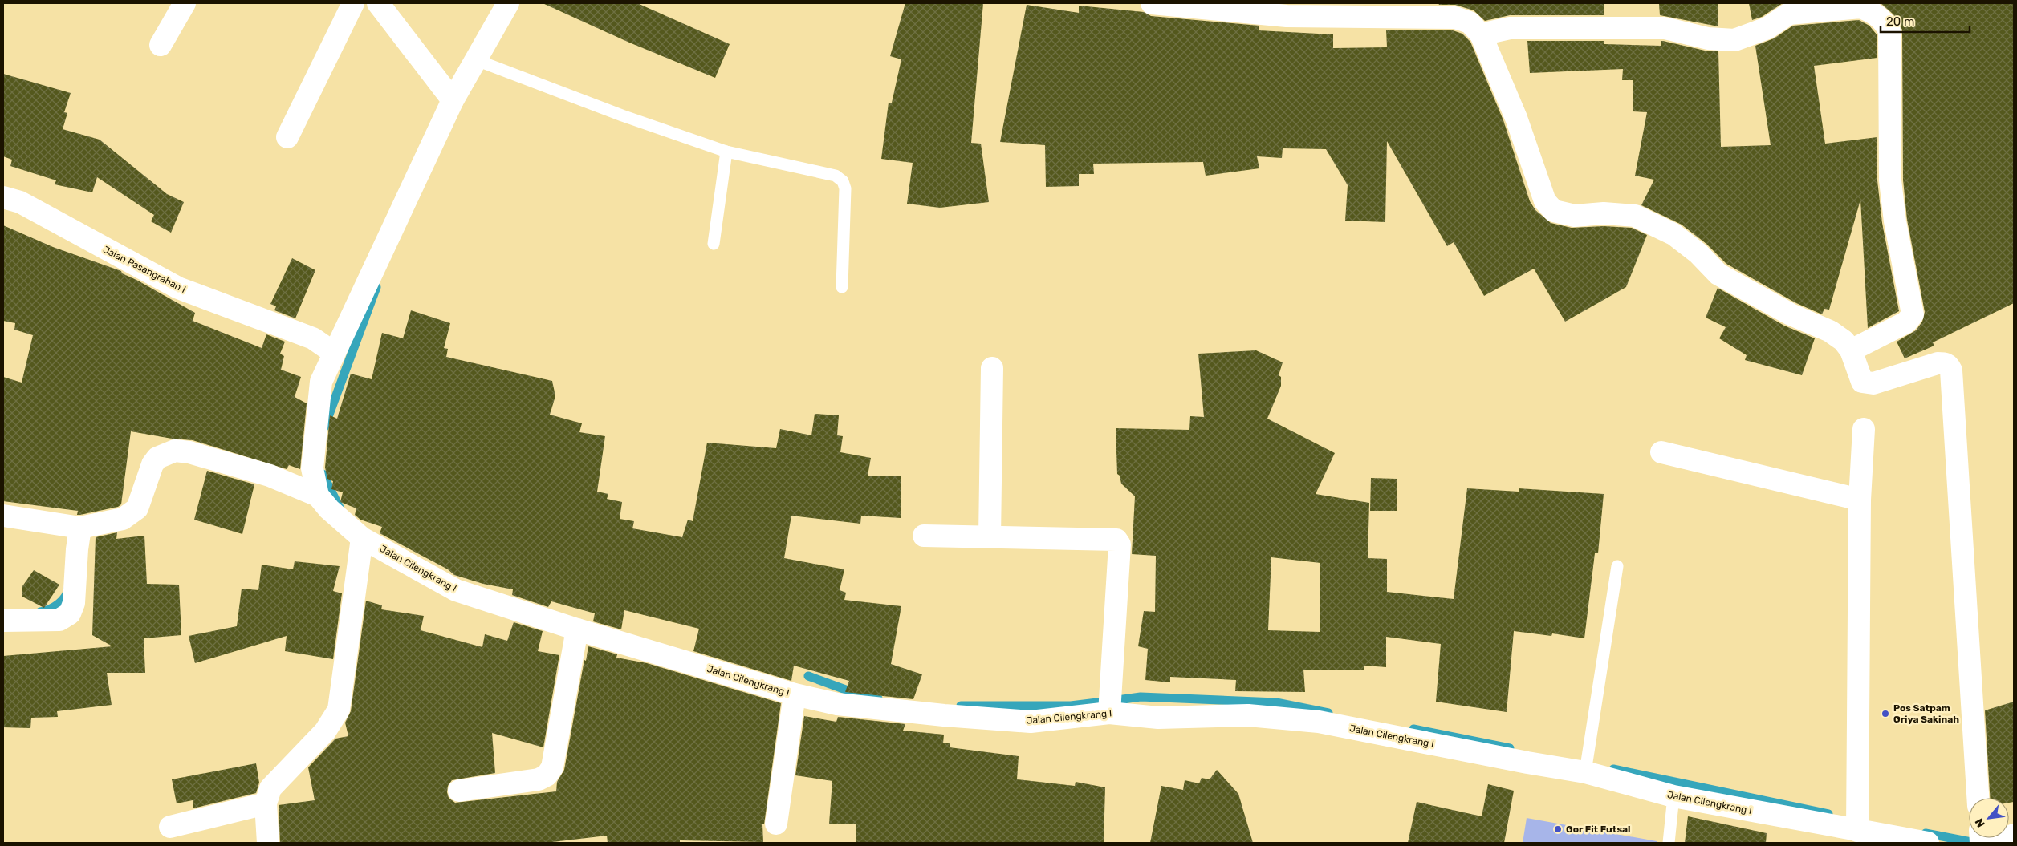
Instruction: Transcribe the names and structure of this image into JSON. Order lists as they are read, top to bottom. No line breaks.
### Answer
{"streets":{"street":["Jalan Pasangrahan I","Jalan Cilengkrang I"]},"places":["Pos Satpam Griya Sakinah","Gor Fit Futsal"],"scale_bar":"20 m","north":"bottom left"}
